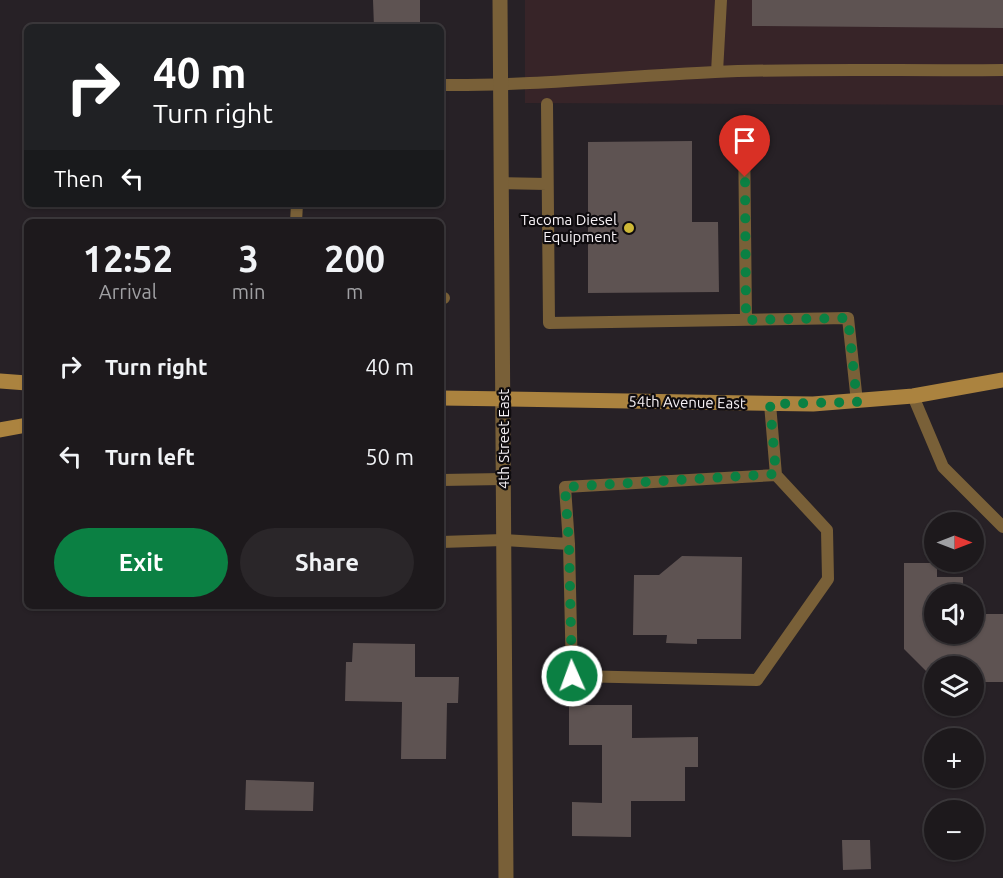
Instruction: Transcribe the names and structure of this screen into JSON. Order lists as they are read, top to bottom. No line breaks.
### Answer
{"streets":{"main road":["54th Avenue East"],"street":["4th Street East"]},"crossings":[["54th Avenue East","4th Street East"]],"places":["Tacoma Diesel Equipment"],"north":"right","page":{"turn":["40 m","Turn right"],"then":"Then","eta":["12:52","Arrival","3","min","200","m"],"list":[{"name":"Turn right","value":"40 m"},{"name":"Turn left","value":"50 m"}],"map_buttons":["+","−"],"buttons":["Exit","Share"]}}
